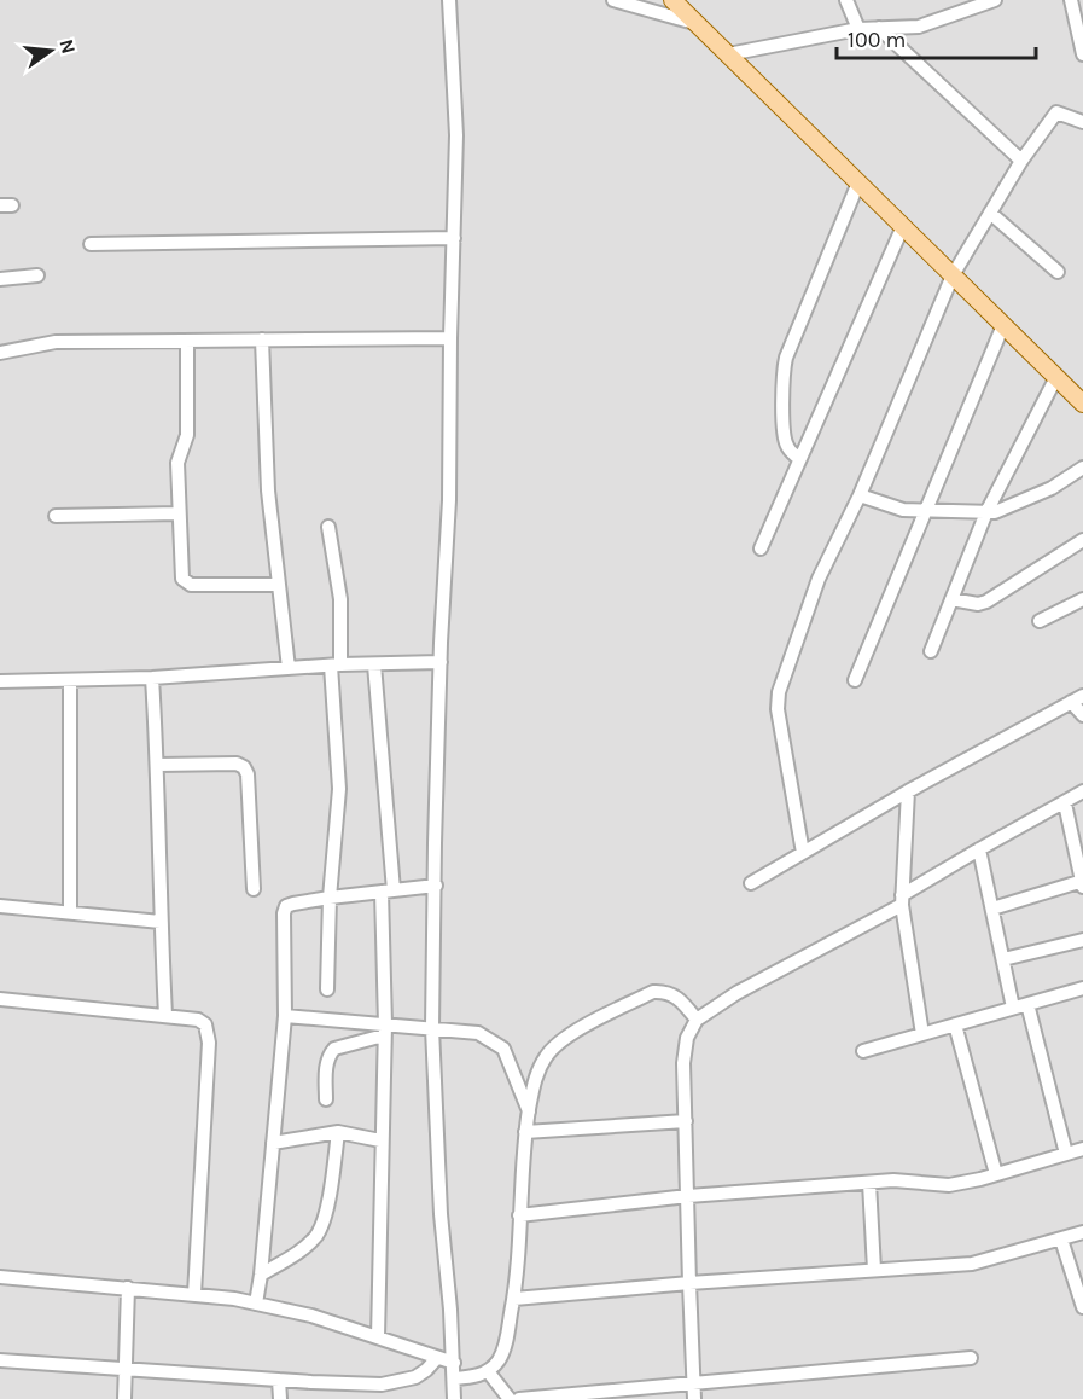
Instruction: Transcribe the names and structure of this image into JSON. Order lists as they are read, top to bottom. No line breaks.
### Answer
{"scale_bar":"100 m","north":"right"}
